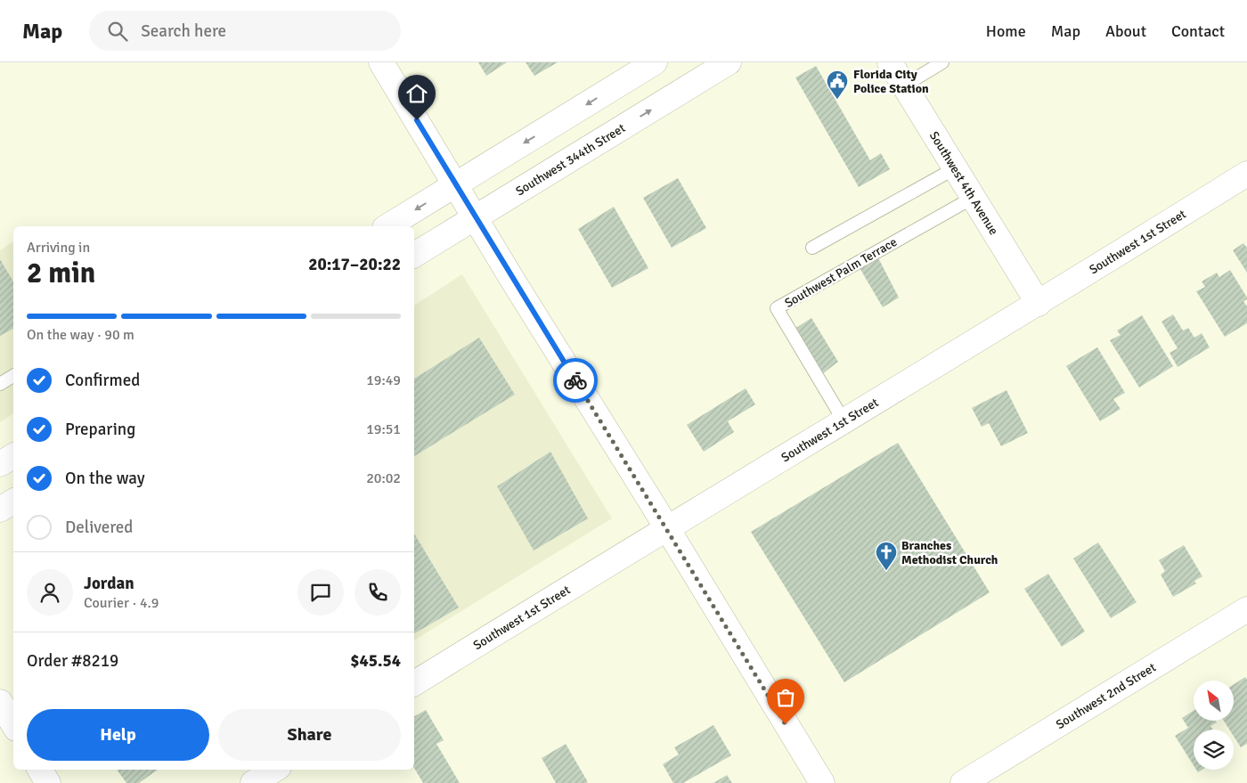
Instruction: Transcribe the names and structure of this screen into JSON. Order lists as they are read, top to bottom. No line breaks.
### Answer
{"streets":{"street":["Southwest 344th Street","Southwest 4th Avenue","Southwest 1st Street","Southwest 2nd Street"],"lane":["Southwest Palm Terrace"]},"crossings":[["Southwest 4th Avenue","Southwest 1st Street"],["Southwest 4th Avenue","Southwest Palm Terrace"],["Southwest 1st Street","Southwest Palm Terrace"]],"places":{"public building":["Florida City Police Station"],"church":["Branches Methodist Church"]},"north":"top left","page":{"header":"Map","search":"Search here","nav":["Home","Map","About","Contact"],"heading":["2 min","Arriving in","20:17–20:22"],"panel":["Jordan","Courier · 4.9","Order #8219","$45.54"],"bar":"On the way · 90 m","list":[["Confirmed","19:49"],["Preparing","19:51"],["On the way","20:02"],"Delivered"],"buttons":["Help","Share"]}}
